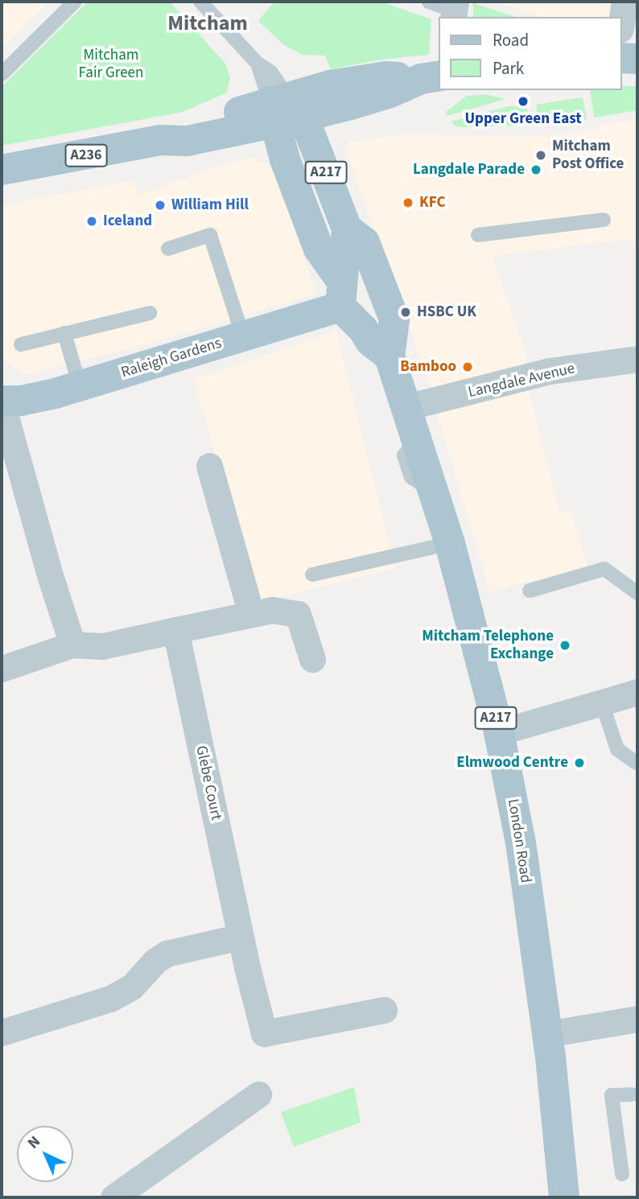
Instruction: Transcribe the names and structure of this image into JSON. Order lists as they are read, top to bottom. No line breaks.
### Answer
{"streets":{"main road":["A236","A217","Raleigh Gardens","London Road"],"street":["Langdale Avenue","Glebe Court"]},"crossings":[["A236","London Road"],["Raleigh Gardens","London Road"],["Langdale Avenue","London Road"]],"districts":["Mitcham"],"parks":["Mitcham Fair Green"],"places":["Upper Green East","Mitcham Post Office","Langdale Parade","KFC","William Hill","Iceland","HSBC UK","Bamboo","Mitcham Telephone Exchange","Elmwood Centre"],"legend":["Road","Park"],"north":"top left"}
